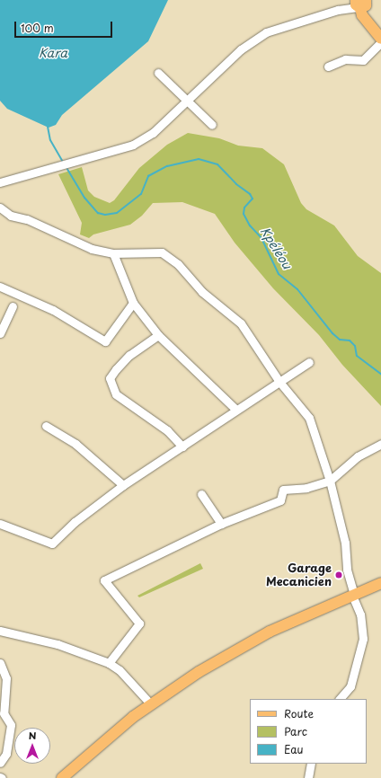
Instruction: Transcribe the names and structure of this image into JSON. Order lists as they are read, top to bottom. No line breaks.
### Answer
{"water":["Kara","Kpéléou"],"places":["Garage Mecanicien"],"legend":["Route","Parc","Eau"],"scale_bar":"100 m","north":"top"}
